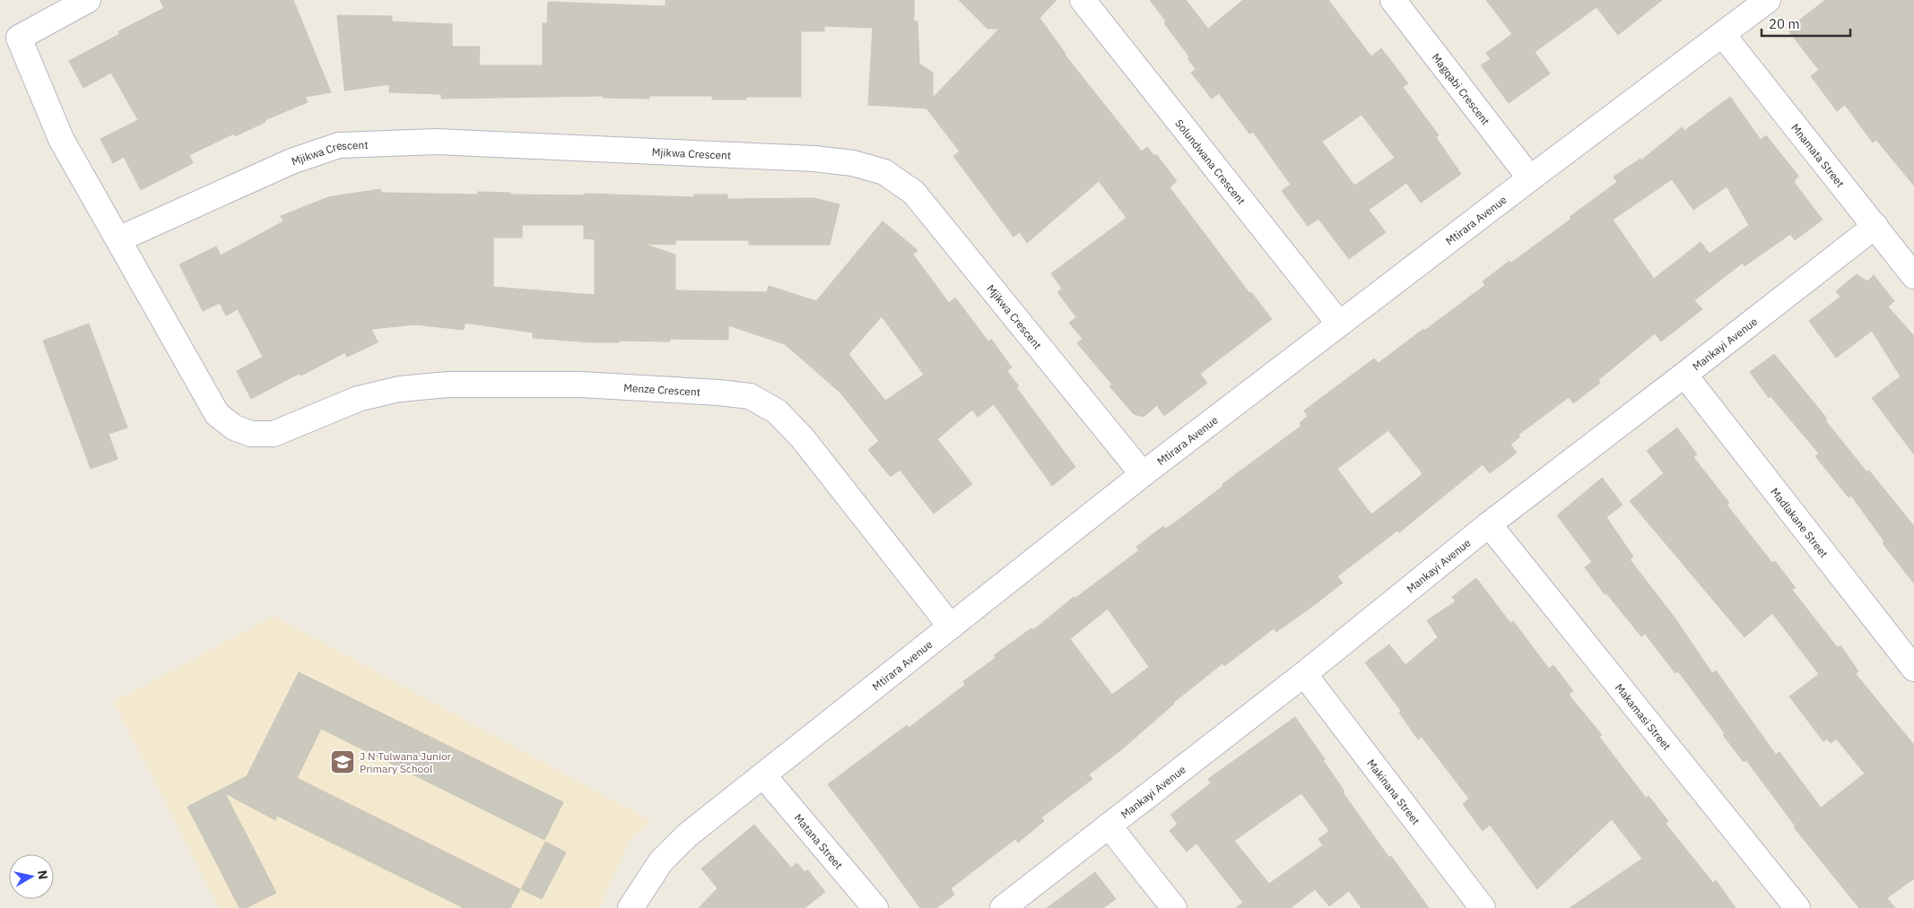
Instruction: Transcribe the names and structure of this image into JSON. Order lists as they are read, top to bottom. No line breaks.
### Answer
{"streets":{"street":["Magqabi Crescent","Mjikwa Crescent","Mnamata Street","Solundwana Crescent","Mtirara Avenue","Mankayi Avenue","Menze Crescent","Madlakane Street","Makamasi Street","Makinana Street","Matana Street"]},"crossings":[["Magqabi Crescent","Mtirara Avenue"],["Mjikwa Crescent","Mtirara Avenue"],["Mjikwa Crescent","Menze Crescent"],["Mnamata Street","Mtirara Avenue"],["Mnamata Street","Mankayi Avenue"],["Solundwana Crescent","Mtirara Avenue"],["Mtirara Avenue","Menze Crescent"],["Mtirara Avenue","Matana Street"],["Mankayi Avenue","Madlakane Street"],["Mankayi Avenue","Makamasi Street"],["Mankayi Avenue","Makinana Street"]],"places":{"school or university":["J N Tulwana Junior Primary School"]},"scale_bar":"20 m","north":"right"}
